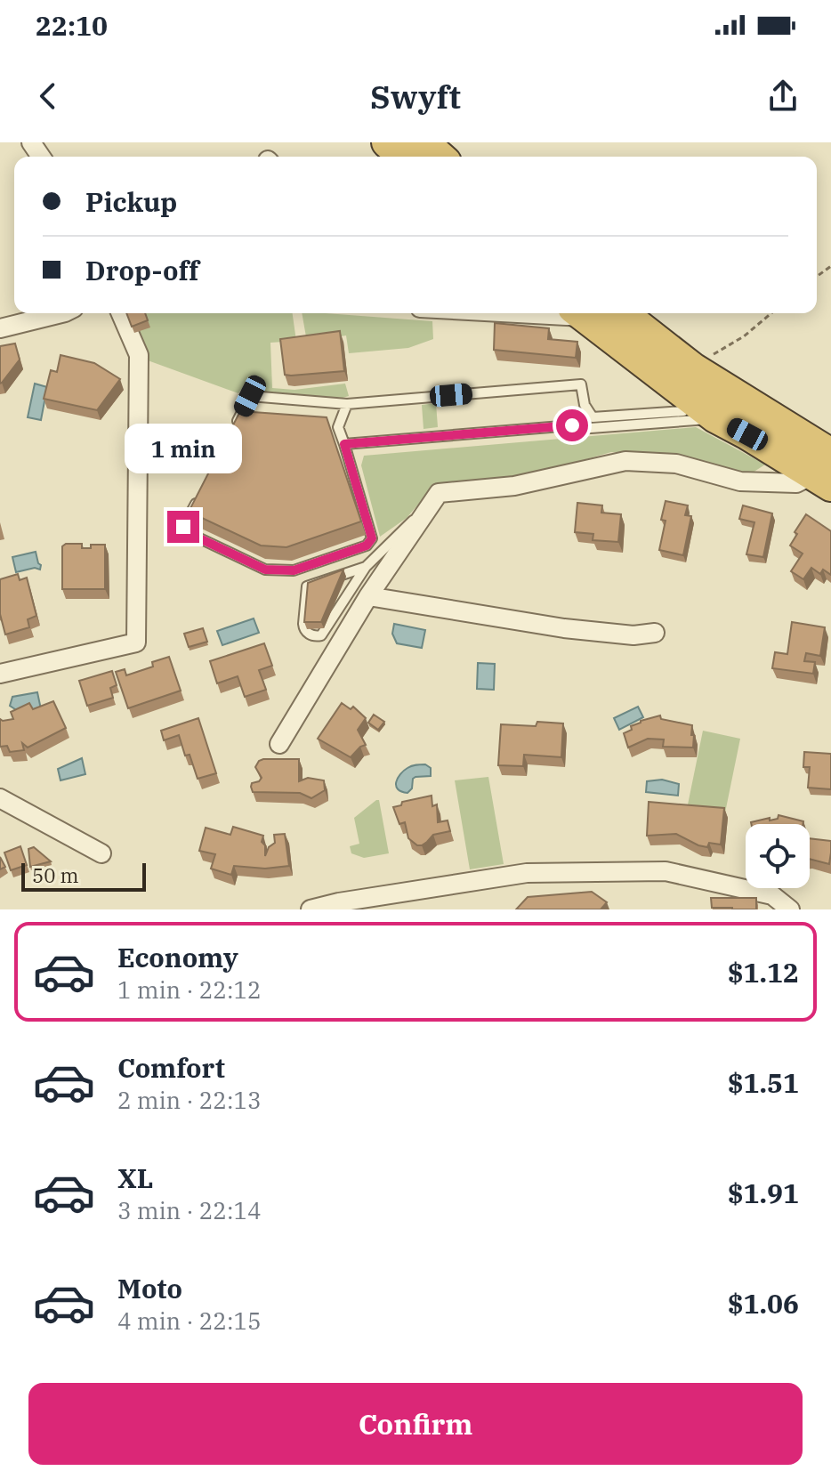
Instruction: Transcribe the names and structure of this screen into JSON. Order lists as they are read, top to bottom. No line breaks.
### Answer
{"scale_bar":"50 m","page":{"status":"22:10","header":"Swyft","banner":["Pickup","Drop-off"],"bubble":"1 min","scale":"50 m","list":[{"name":"Economy","note":"1 min · 22:12","value":"$1.12"},{"name":"Comfort","note":"2 min · 22:13","value":"$1.51"},{"name":"XL","note":"3 min · 22:14","value":"$1.91"},{"name":"Moto","note":"4 min · 22:15","value":"$1.06"}],"buttons":"Confirm"}}
